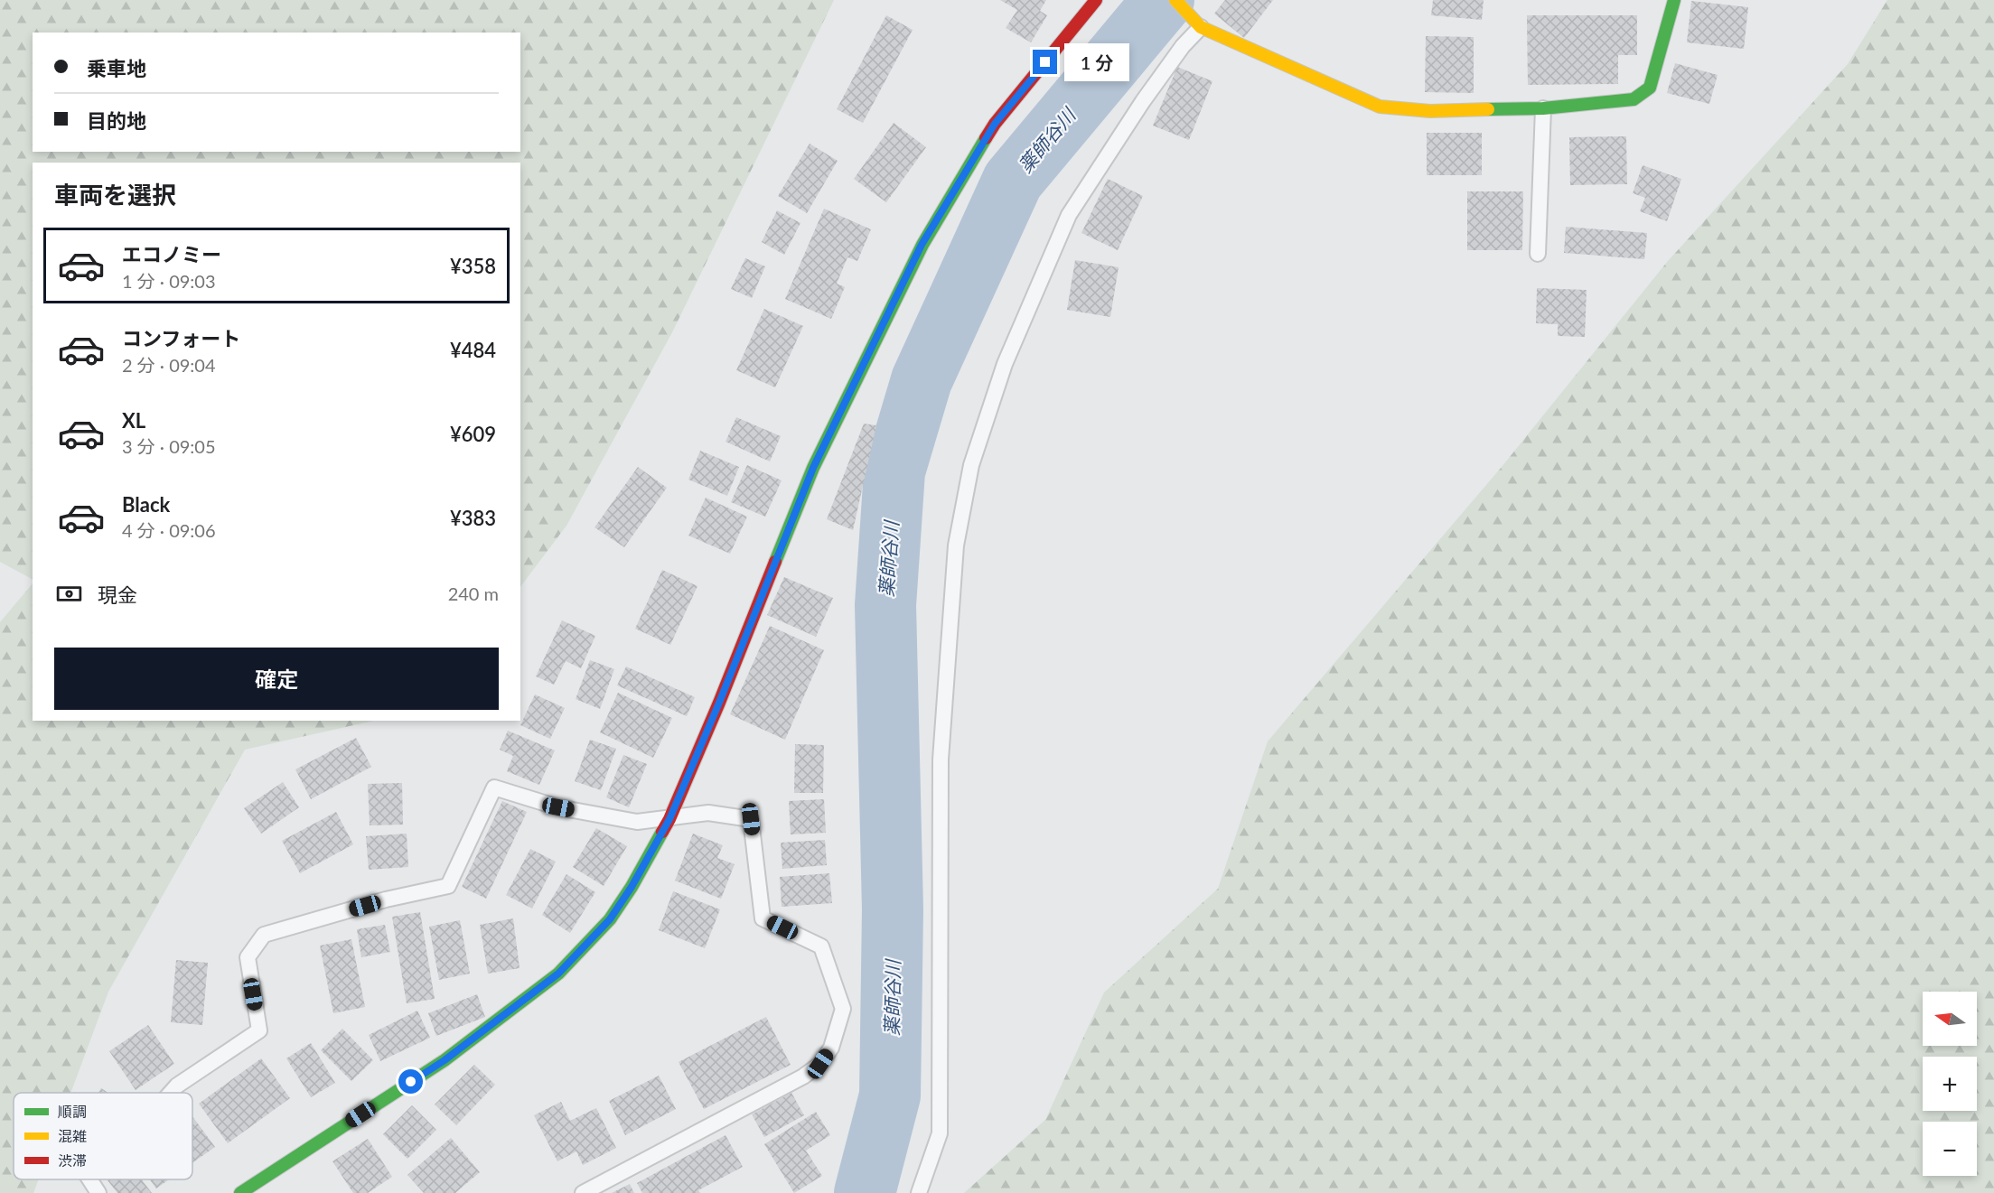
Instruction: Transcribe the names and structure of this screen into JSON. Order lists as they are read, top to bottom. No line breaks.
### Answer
{"water":["薬師谷川"],"legend":["順調","混雑","渋滞"],"north":"left","page":{"banner":["乗車地","目的地"],"bubble":"1 分","heading":"車両を選択","list":[{"name":"エコノミー","note":"1 分 · 09:03","value":"¥358"},{"name":"コンフォート","note":"2 分 · 09:04","value":"¥484"},{"name":"XL","note":"3 分 · 09:05","value":"¥609"},{"name":"Black","note":"4 分 · 09:06","value":"¥383"}],"pay":["現金","240 m"],"buttons":"確定","map_buttons":["+","−"]}}
